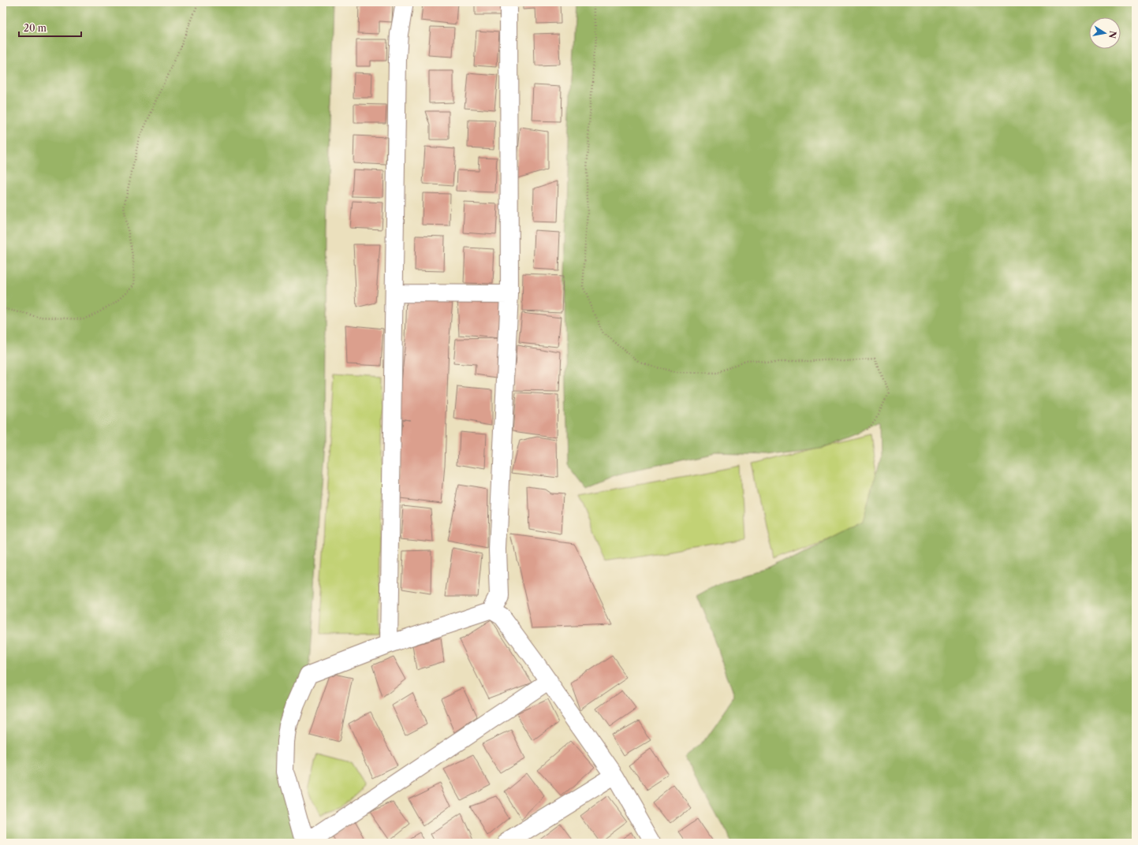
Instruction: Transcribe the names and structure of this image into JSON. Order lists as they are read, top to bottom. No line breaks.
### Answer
{"scale_bar":"20 m","north":"right"}
